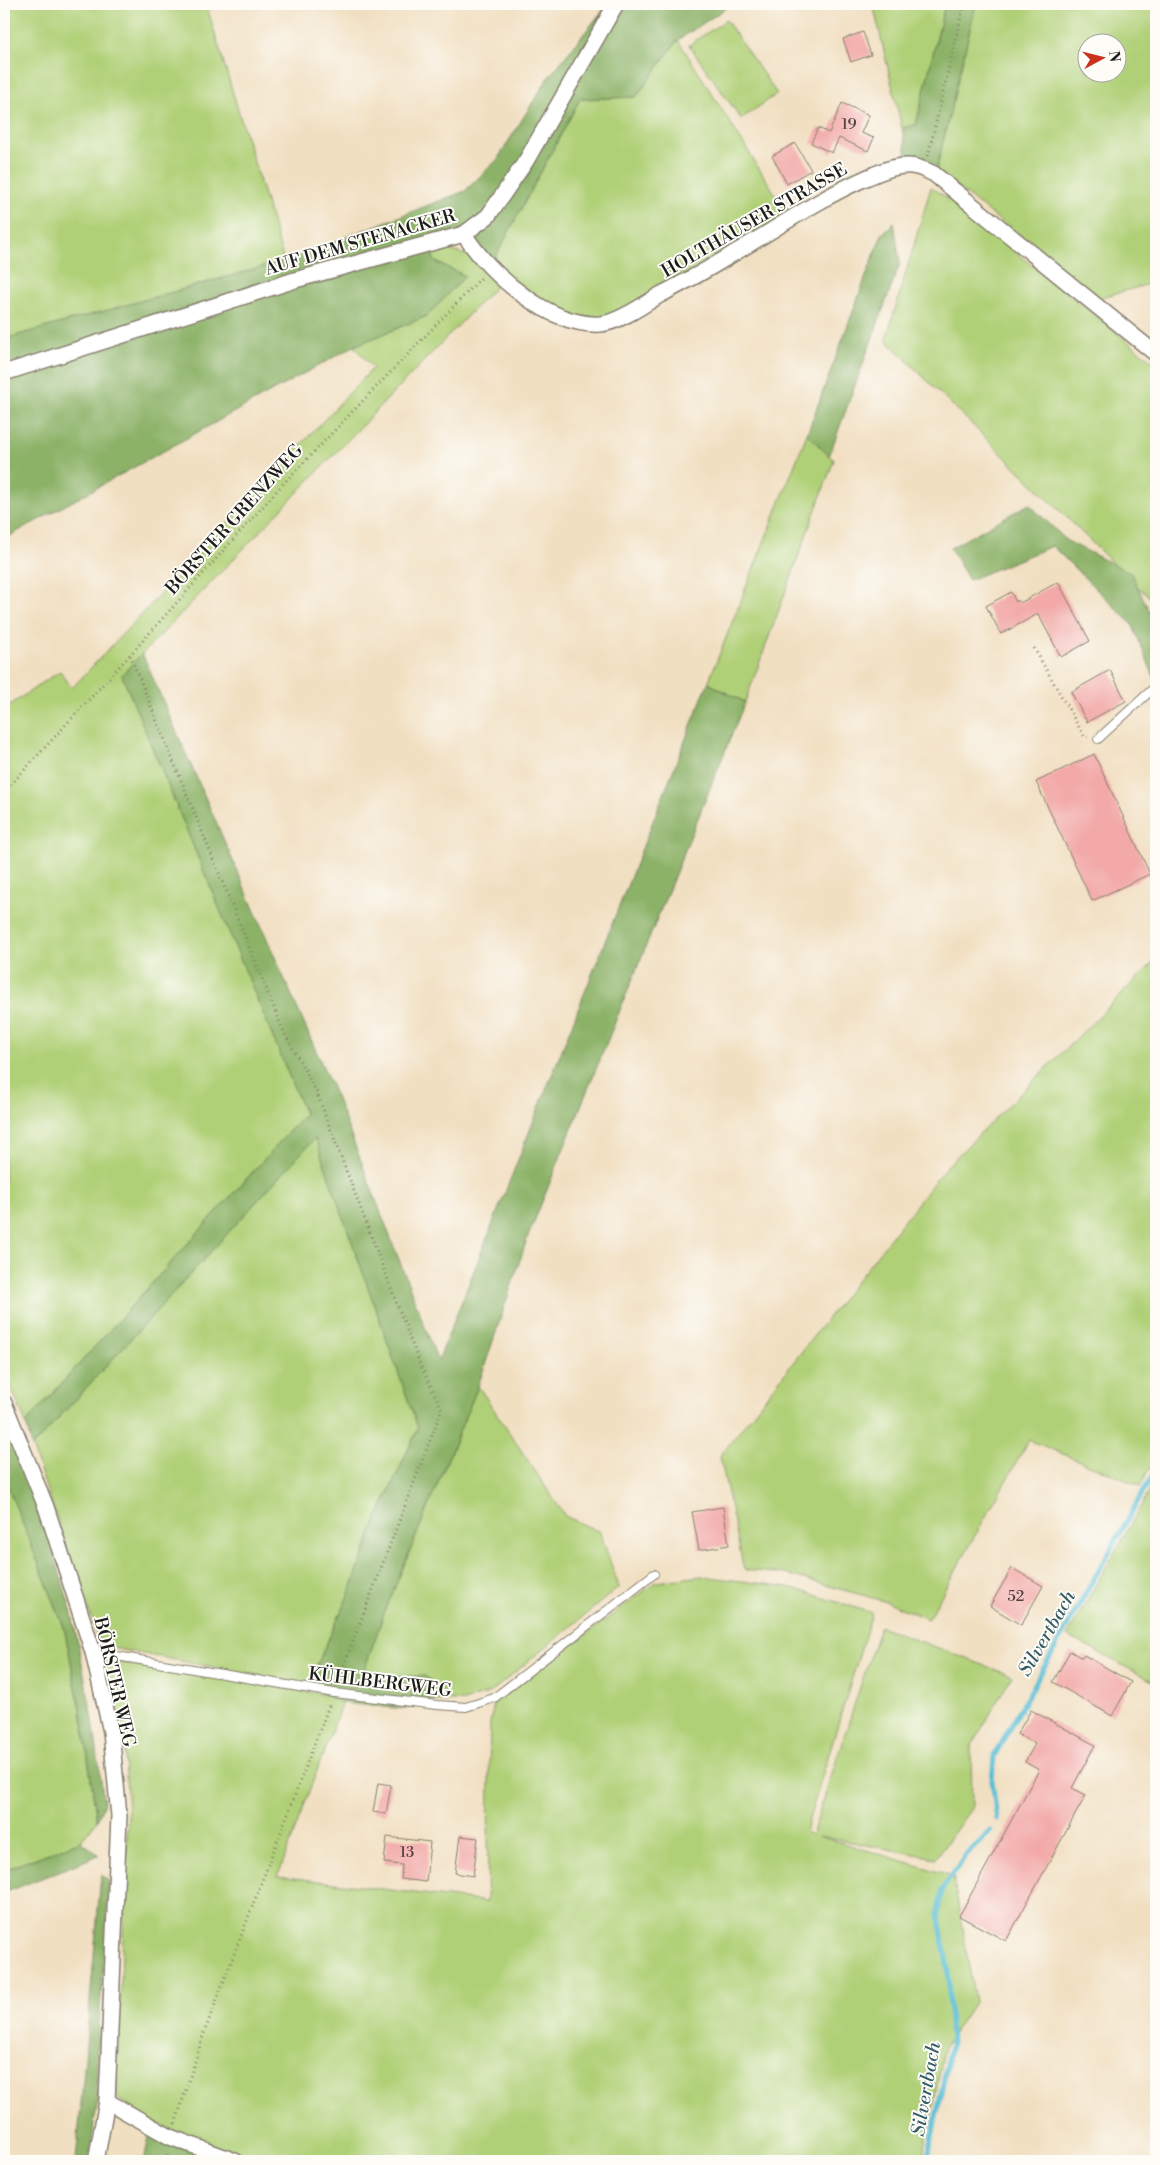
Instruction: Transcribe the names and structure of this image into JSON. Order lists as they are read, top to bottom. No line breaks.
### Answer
{"streets":{"street":["HOLTHÄUSER STRASSE","AUF DEM STENACKER","BÖRSTER WEG"],"lane":["KÜHLBERGWEG"],"path":["BÖRSTER GRENZWEG"]},"crossings":[["HOLTHÄUSER STRASSE","AUF DEM STENACKER"],["HOLTHÄUSER STRASSE","BÖRSTER GRENZWEG"],["BÖRSTER WEG","KÜHLBERGWEG"]],"water":["Silvertbach"],"house_numbers":["19","52","13"],"north":"right"}
